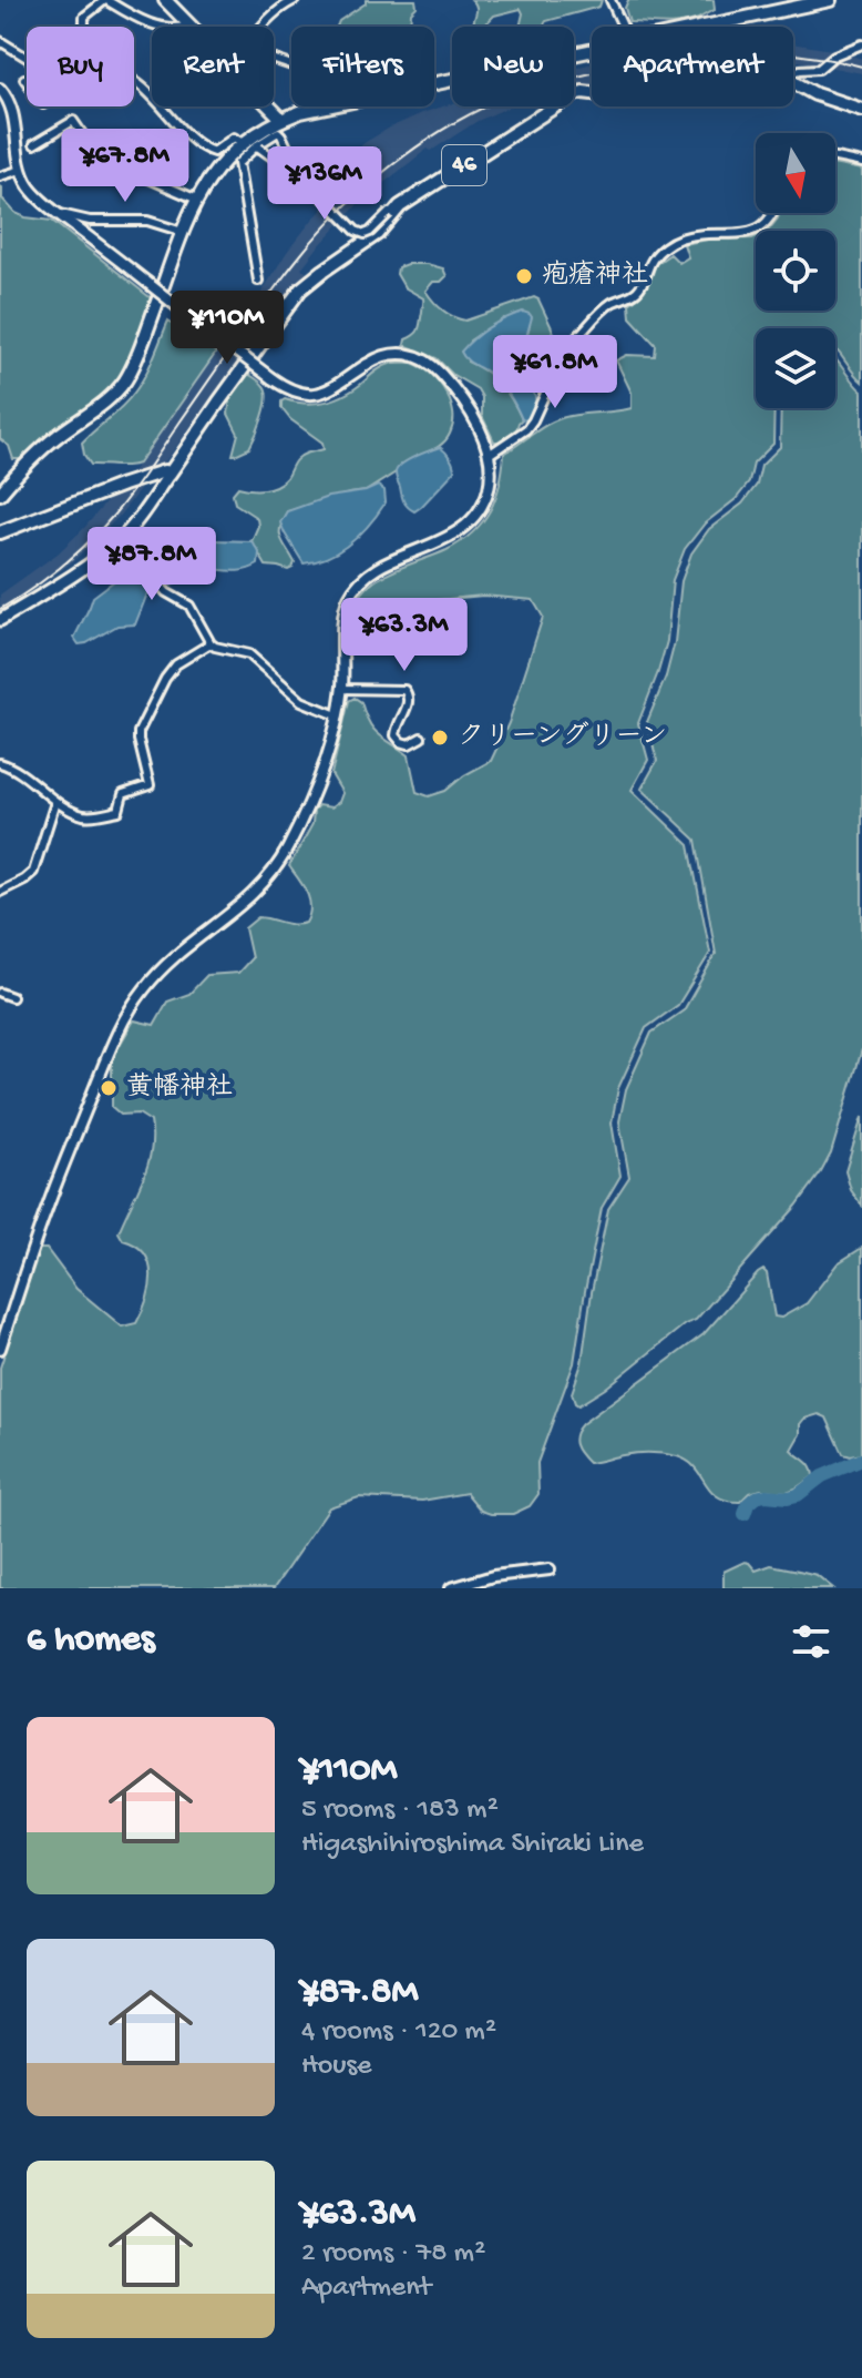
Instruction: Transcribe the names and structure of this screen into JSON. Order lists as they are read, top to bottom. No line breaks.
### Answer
{"streets":{"main road":["46"]},"places":["疱瘡神社","クリーングリーン","黄幡神社"],"north":"bottom","page":{"chip":["Buy","Rent","Filters","New","Apartment"],"price":["¥67.8M","¥136M","¥110M","¥61.8M","¥87.8M","¥63.3M"],"heading":"6 homes","list":[{"name":"¥110M","note":"5 rooms · 183 m² · Higashihiroshima Shiraki Line"},{"name":"¥87.8M","note":"4 rooms · 120 m² · House"},{"name":"¥63.3M","note":"2 rooms · 78 m² · Apartment"}]}}
